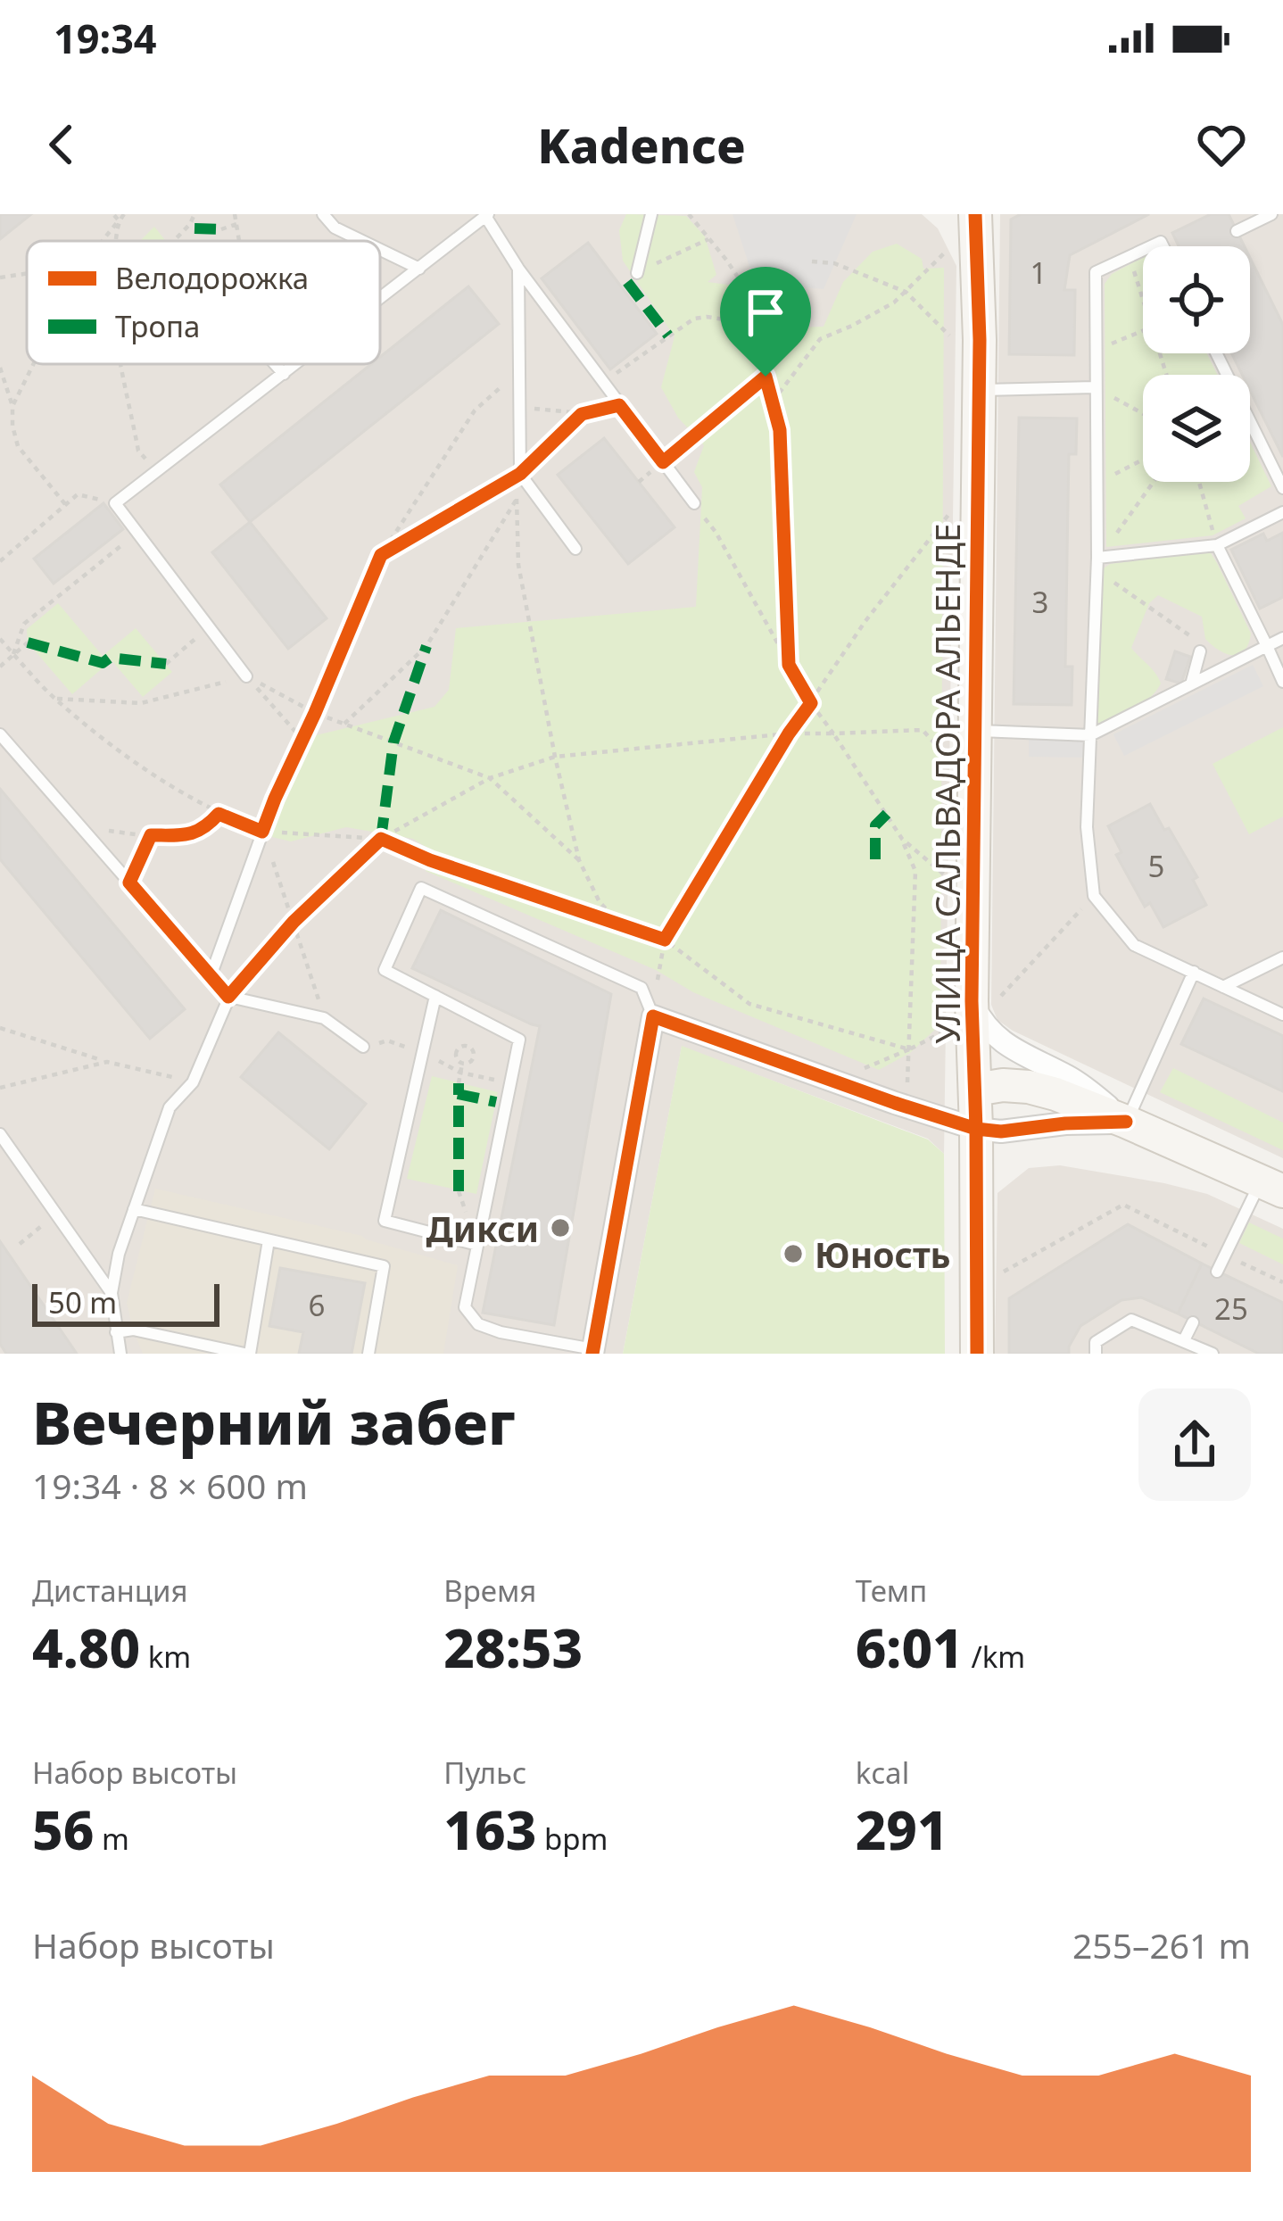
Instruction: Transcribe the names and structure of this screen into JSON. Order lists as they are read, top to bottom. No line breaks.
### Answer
{"streets":{"street":["УЛИЦА САЛЬВАДОРА АЛЬЕНДЕ"]},"places":["Дикси","Юность"],"house_numbers":["1","3","5","6","25"],"legend":["Велодорожка","Тропа"],"scale_bar":"50 m","page":{"status":"19:34","header":"Kadence","scale":"50 m","heading":["Вечерний забег","19:34 · 8 × 600 m"],"stats":[["Дистанция","4.80 km"],["Время","28:53"],["Темп","6:01 /km"],["Набор высоты","56 m"],["Пульс","163 bpm"],["kcal","291"]],"chart":["Набор высоты","255–261 m"]}}
